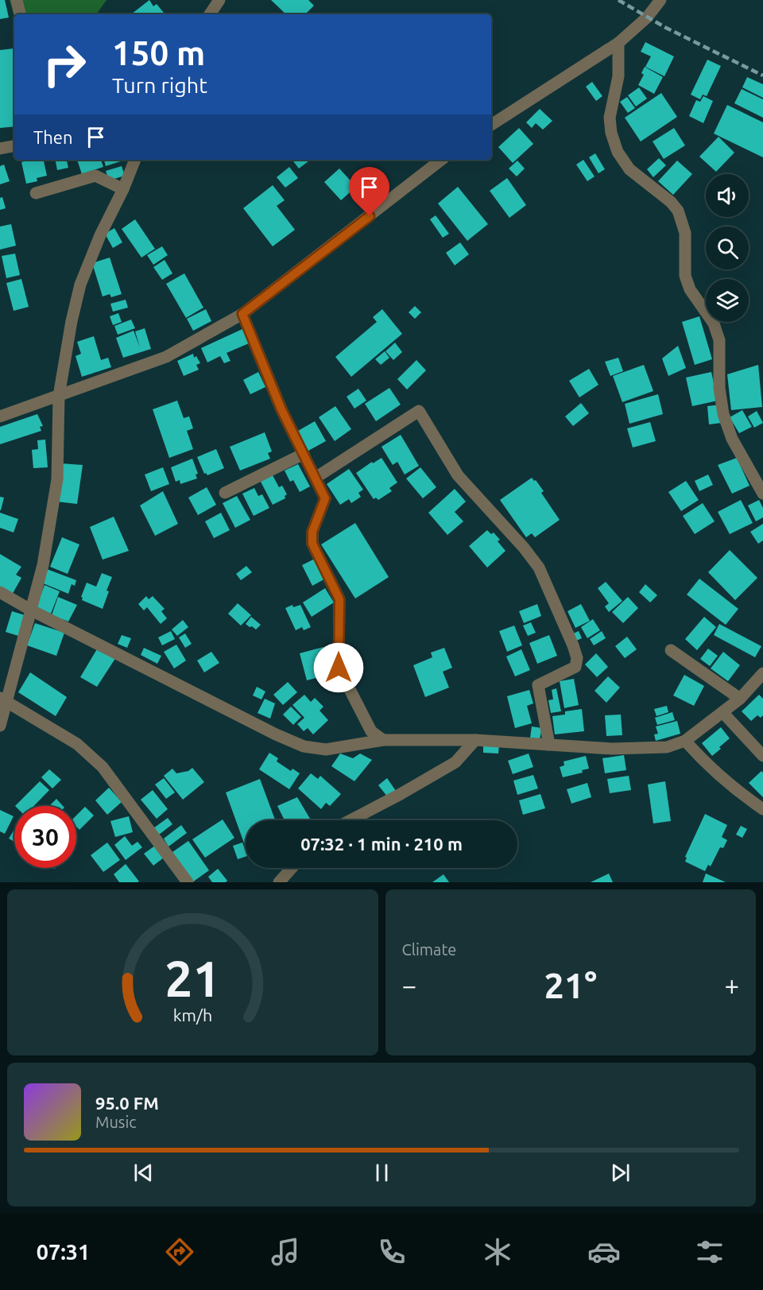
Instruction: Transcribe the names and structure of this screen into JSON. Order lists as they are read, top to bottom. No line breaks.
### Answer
{"page":{"turn":["150 m","Turn right"],"then":"Then","limit":"30","trip":"07:32 · 1 min · 210 m","tile":"Climate","heat":["−","21°","+"],"song":["95.0 FM","Music"],"tabs":"07:31","gauge":["21","km/h"]}}
